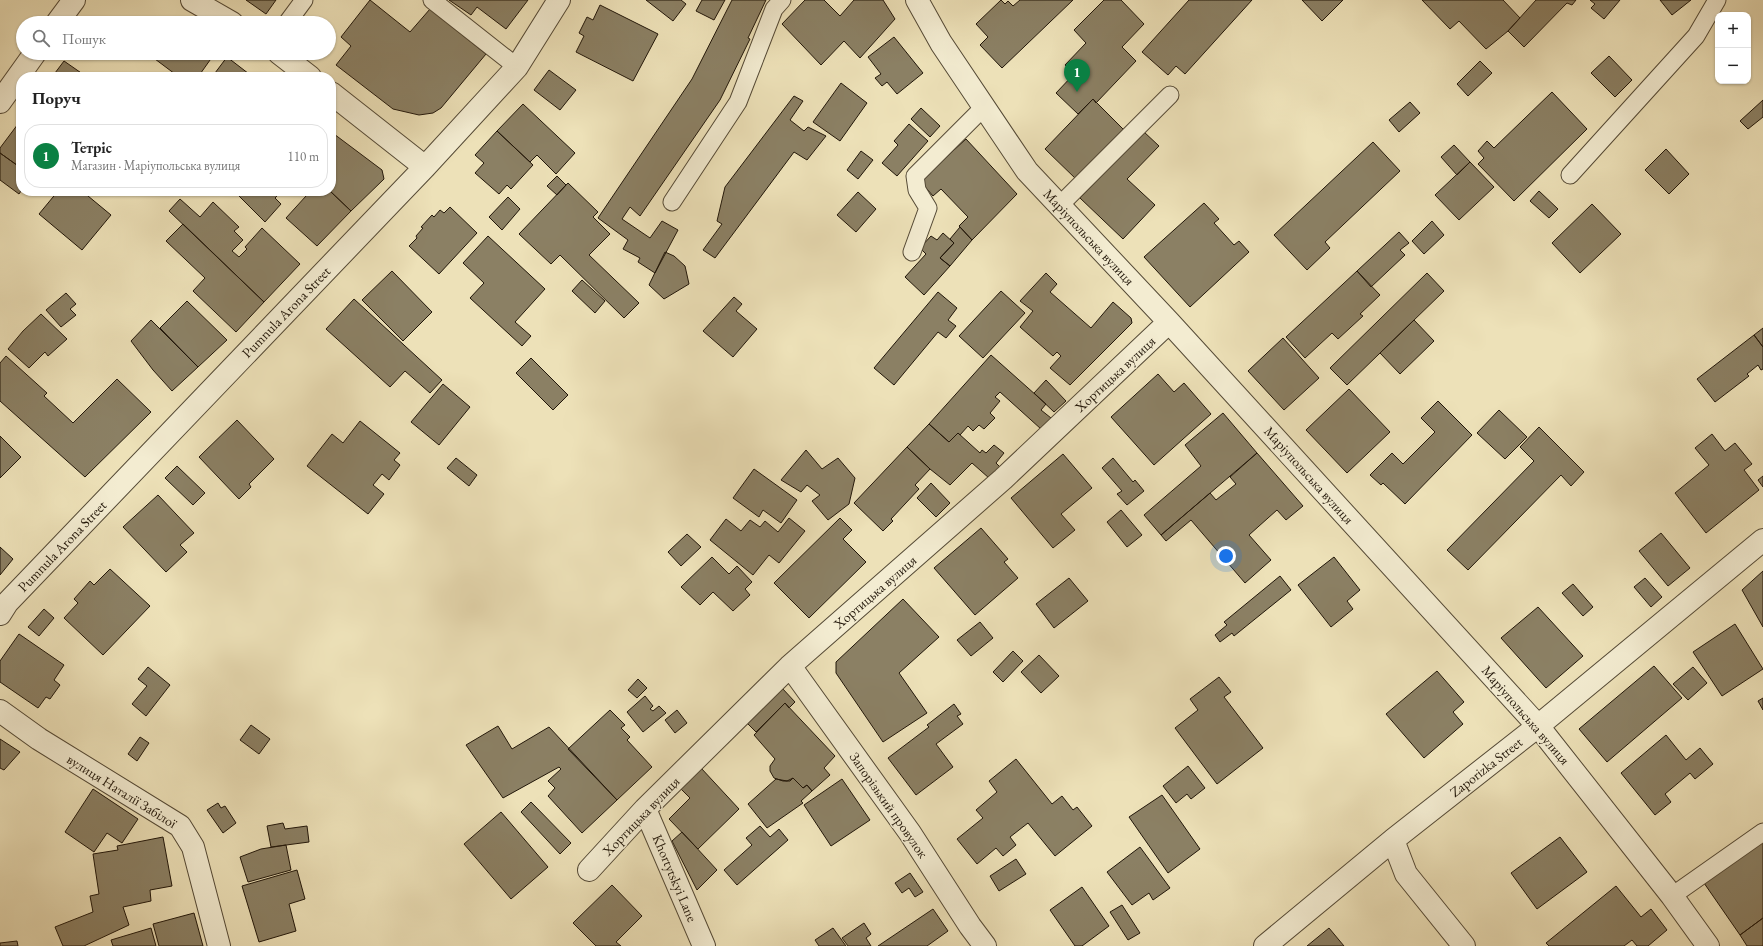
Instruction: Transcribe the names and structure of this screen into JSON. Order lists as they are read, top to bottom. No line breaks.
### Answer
{"streets":{"street":["Маріупольська вулиця","Pumnula Arona Street","Хортицька вулиця","Zaporizka Street","вулиця Наталії Забілої","Запорізький провулок","Khortytskyi Lane"]},"crossings":[["Маріупольська вулиця","Хортицька вулиця"],["Маріупольська вулиця","Zaporizka Street"],["Хортицька вулиця","Запорізький провулок"],["Хортицька вулиця","Khortytskyi Lane"]],"page":{"map_buttons":["+","−"],"search":"Пошук","pins":"1","heading":"Поруч","list":[{"mark":"1","name":"Тетріс","note":"Магазин · Маріупольська вулиця","value":"110 m"}]}}
